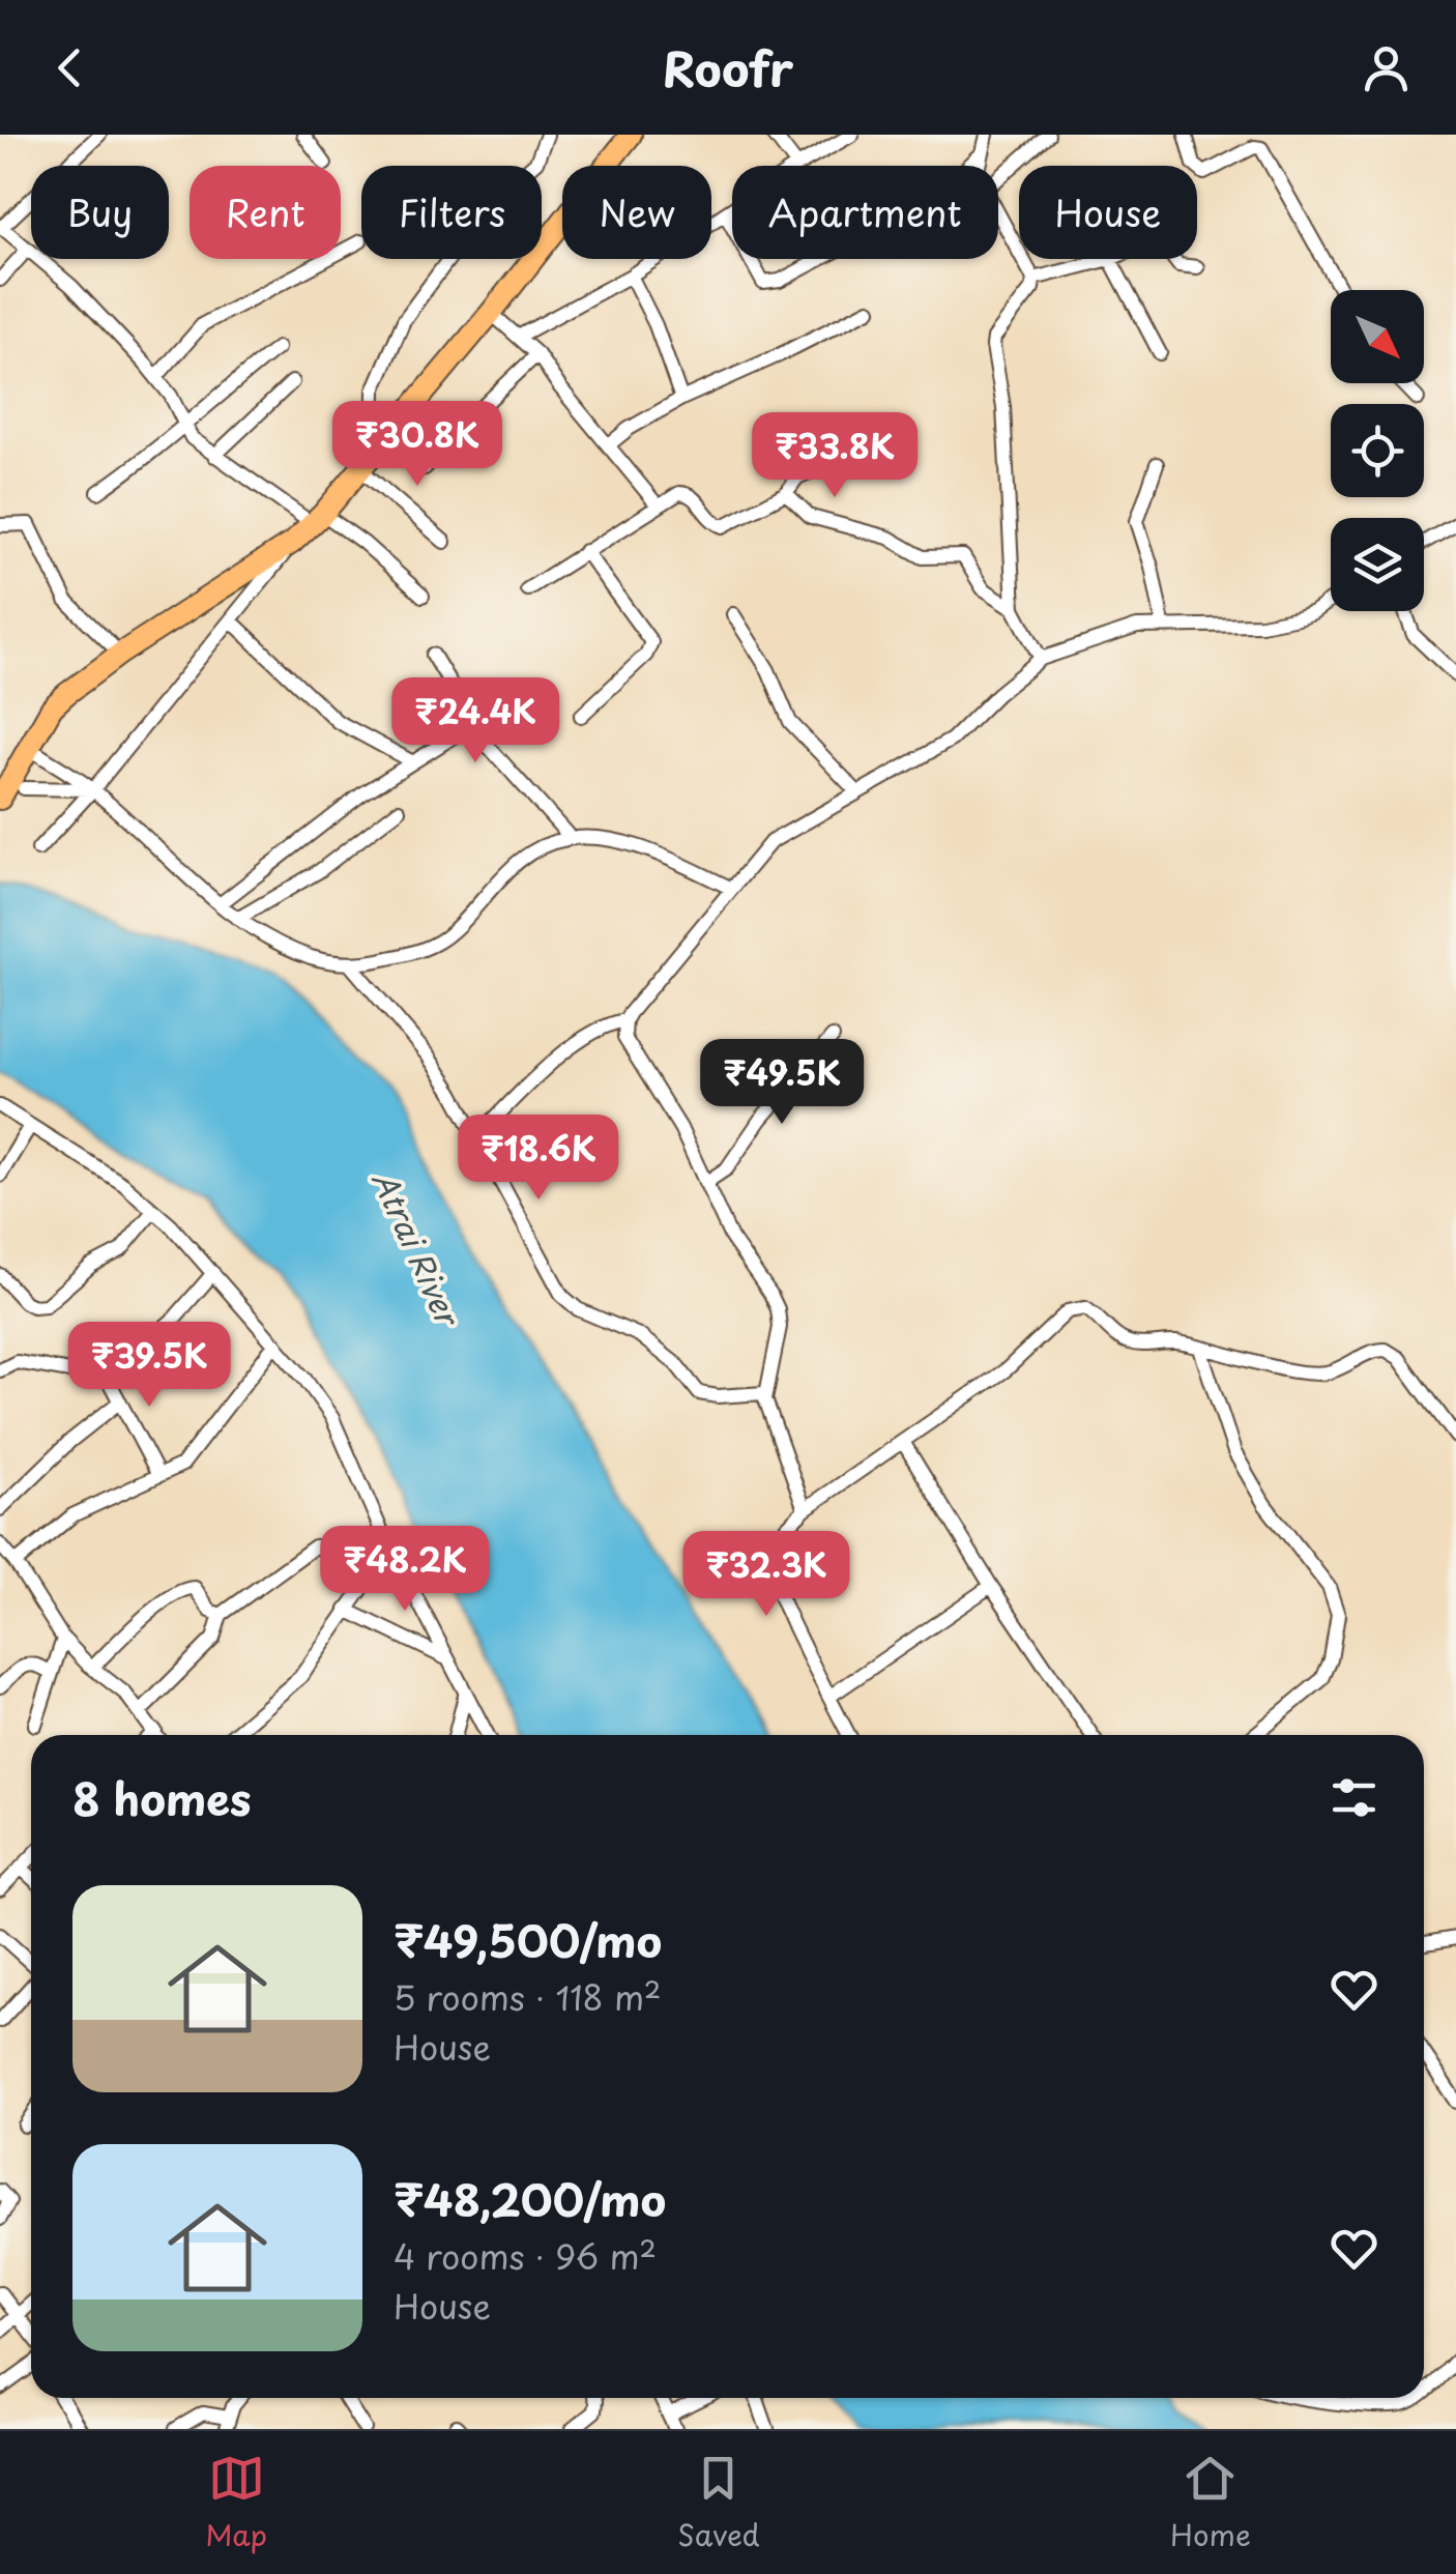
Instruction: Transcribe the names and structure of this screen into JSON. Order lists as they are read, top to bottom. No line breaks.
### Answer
{"water":["Atrai River"],"north":"bottom right","page":{"header":"Roofr","chip":["Buy","Rent","Filters","New","Apartment","House"],"price":["₹30.8K","₹33.8K","₹24.4K","₹49.5K","₹18.6K","₹39.5K","₹48.2K","₹32.3K"],"heading":"8 homes","list":[{"name":"₹49,500/mo","note":"5 rooms · 118 m² · House"},{"name":"₹48,200/mo","note":"4 rooms · 96 m² · House"}],"tabs":["Map","Saved","Home"]}}
